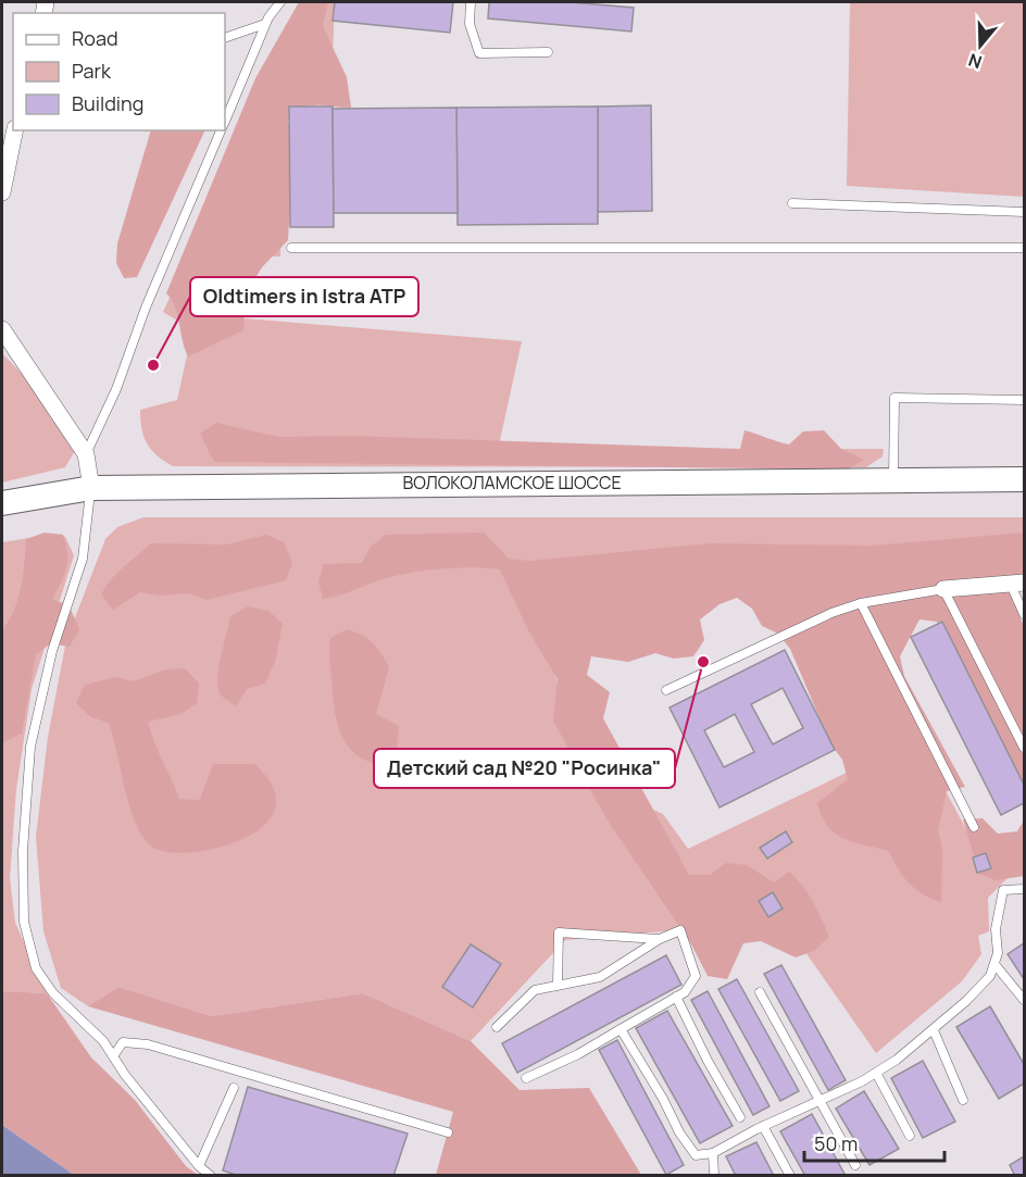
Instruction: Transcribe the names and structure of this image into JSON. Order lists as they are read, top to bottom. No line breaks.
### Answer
{"streets":{"main road":["ВОЛОКОЛАМСКОЕ ШОССЕ"]},"places":["Oldtimers in Istra ATP","Детский сад №20 \"Росинка\""],"legend":["Road","Park","Building"],"scale_bar":"50 m","north":"bottom"}
